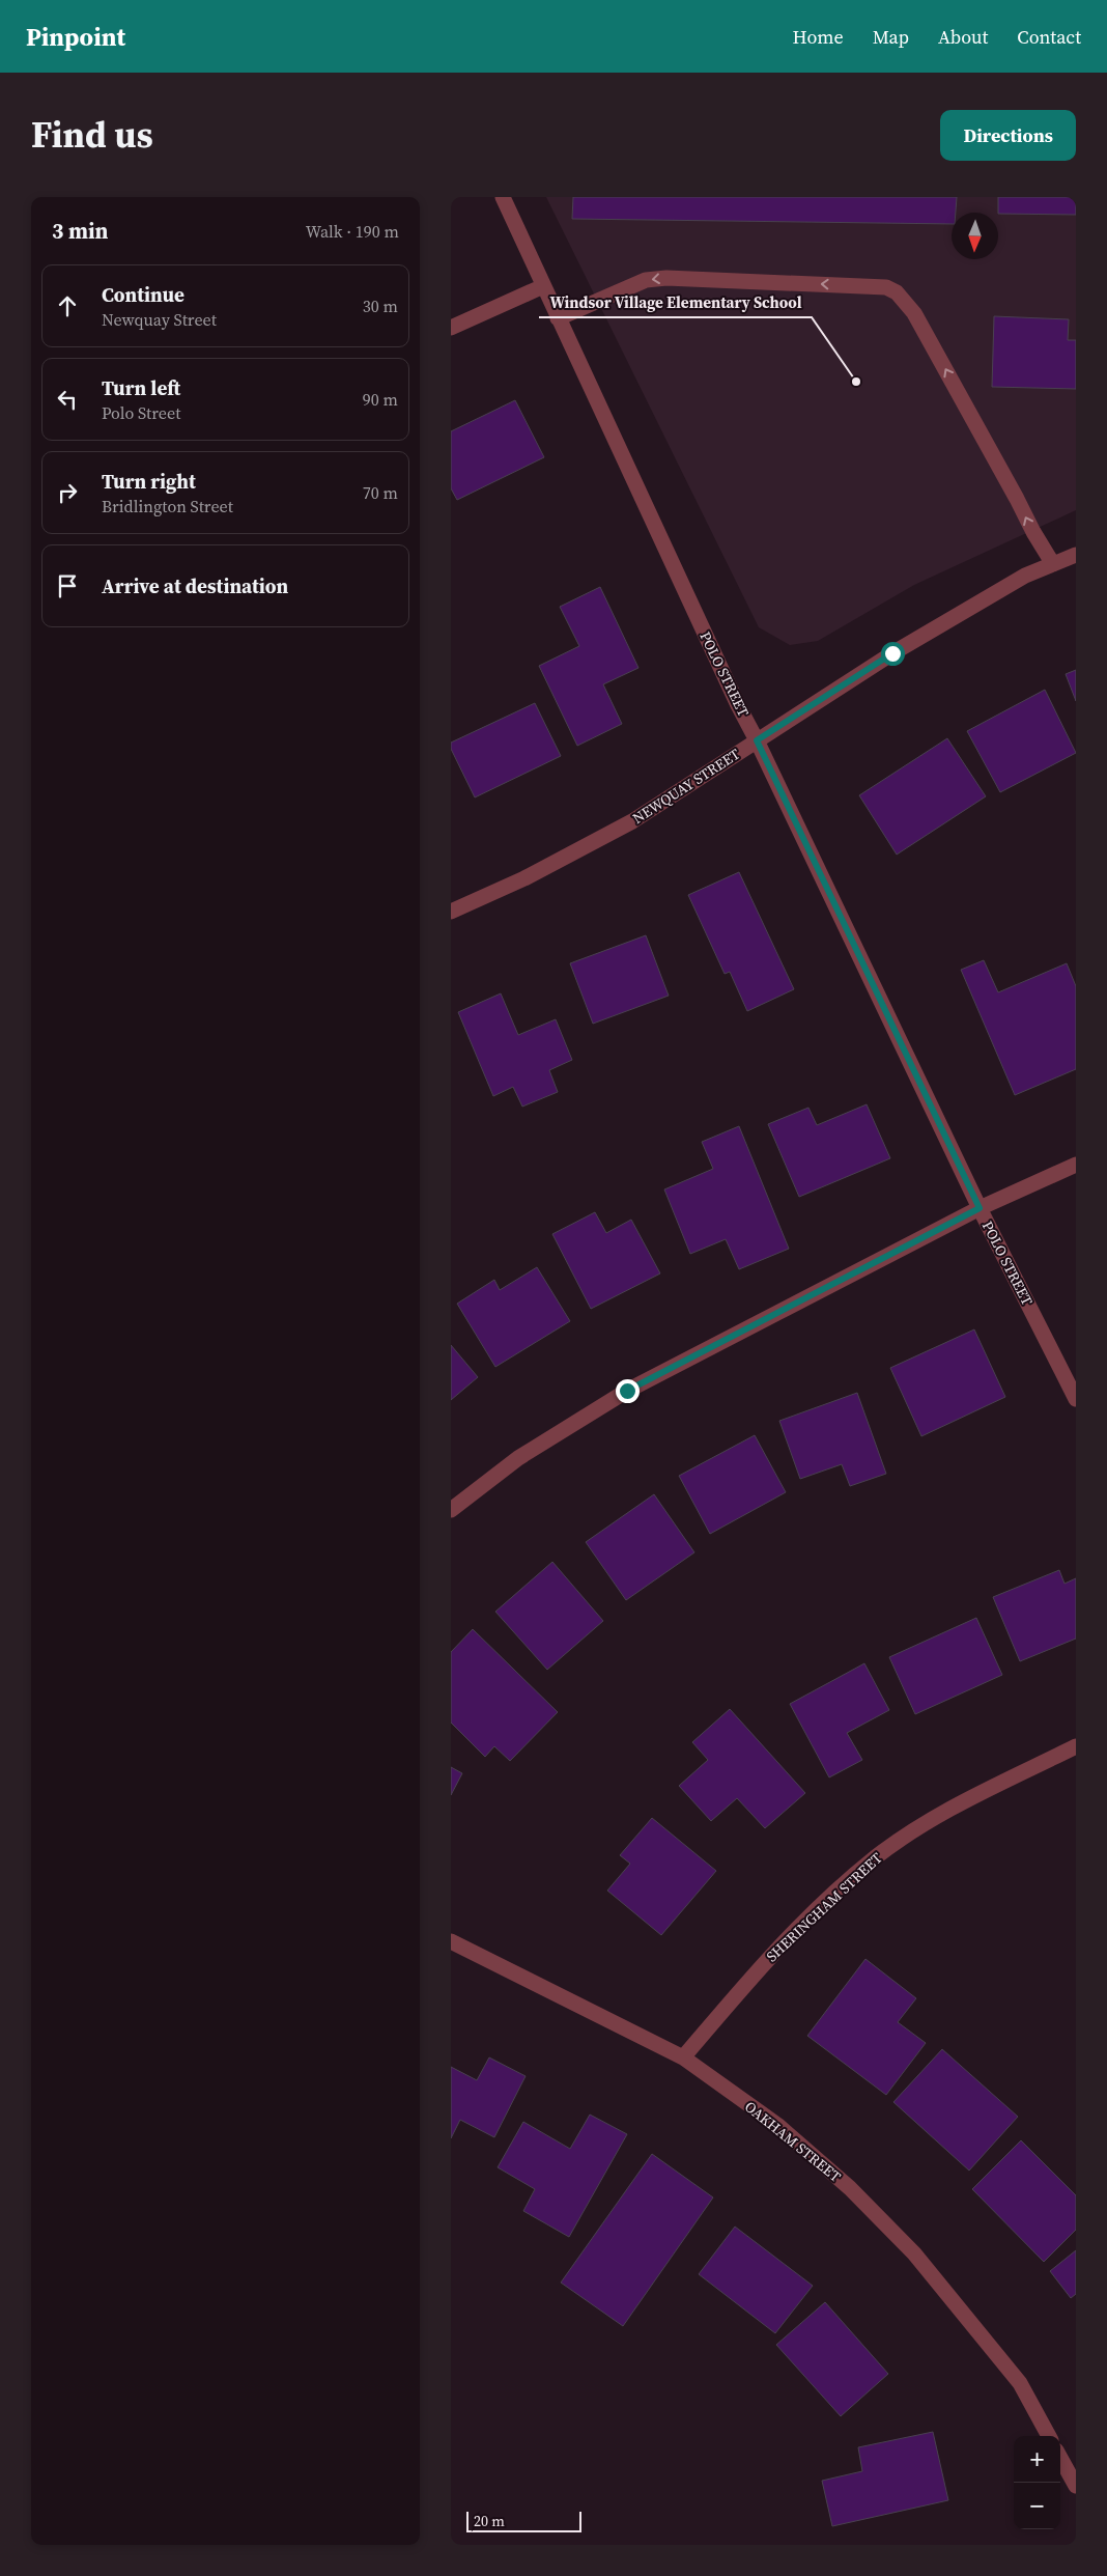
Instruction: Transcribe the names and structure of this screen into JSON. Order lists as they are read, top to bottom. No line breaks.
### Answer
{"streets":{"street":["POLO STREET","NEWQUAY STREET","SHERINGHAM STREET","OAKHAM STREET"]},"crossings":[["POLO STREET","NEWQUAY STREET"],["SHERINGHAM STREET","OAKHAM STREET"]],"places":["Windsor Village Elementary School"],"scale_bar":"20 m","north":"bottom","page":{"header":"Pinpoint","nav":["Home","Map","About","Contact"],"title":"Find us","buttons":"Directions","heading":["3 min","Walk · 190 m"],"list":[["Continue","Newquay Street","30 m"],["Turn left","Polo Street","90 m"],["Turn right","Bridlington Street","70 m"],"Arrive at destination"],"map_buttons":["+","−"],"scale":"20 m"}}
